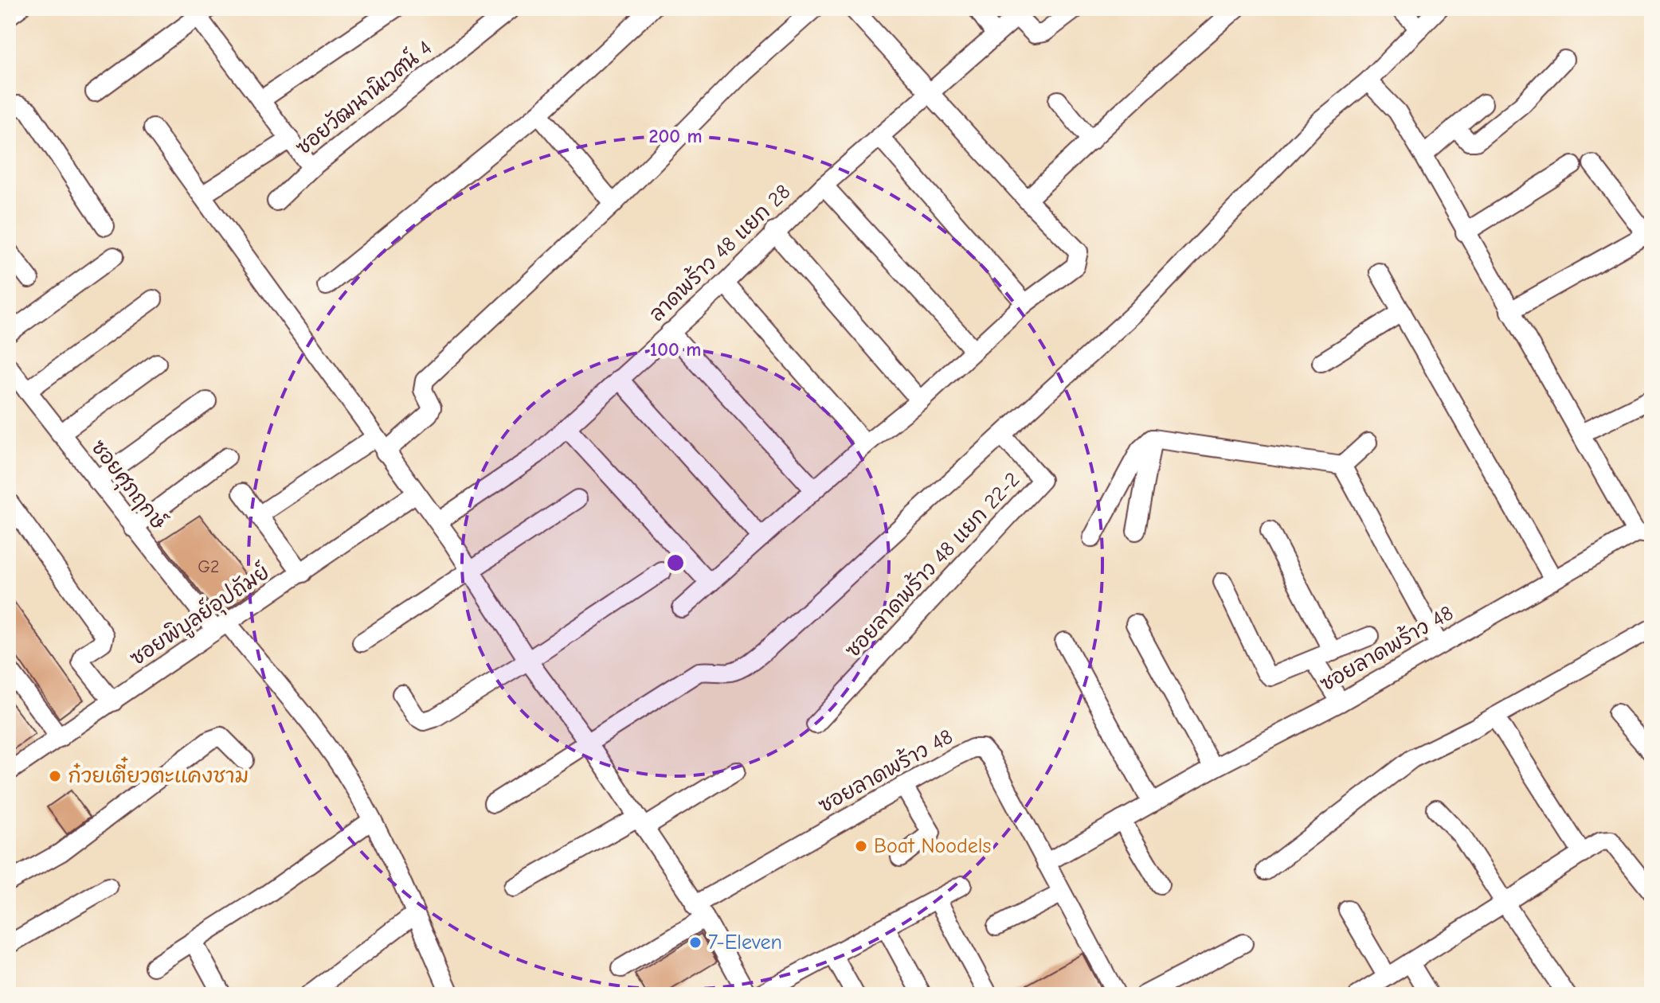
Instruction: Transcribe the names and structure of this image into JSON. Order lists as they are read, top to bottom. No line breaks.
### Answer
{"streets":{"street":["ซอยวัฒนานิเวศน์ 4","ลาดพร้าว 48 แยก 28","ซอยศุภฤกษ์","ซอยลาดพร้าว 48 แยก 22-2","ซอยพิบูลย์อุปถัมย์","ซอยลาดพร้าว 48"]},"crossings":[["ซอยศุภฤกษ์","ซอยพิบูลย์อุปถัมย์"]],"places":["ก๋วยเตี๋ยวตะแคงชาม","Boat Noodels","7-Eleven"],"house_numbers":["G2"],"rings":["200 m","100 m"]}
